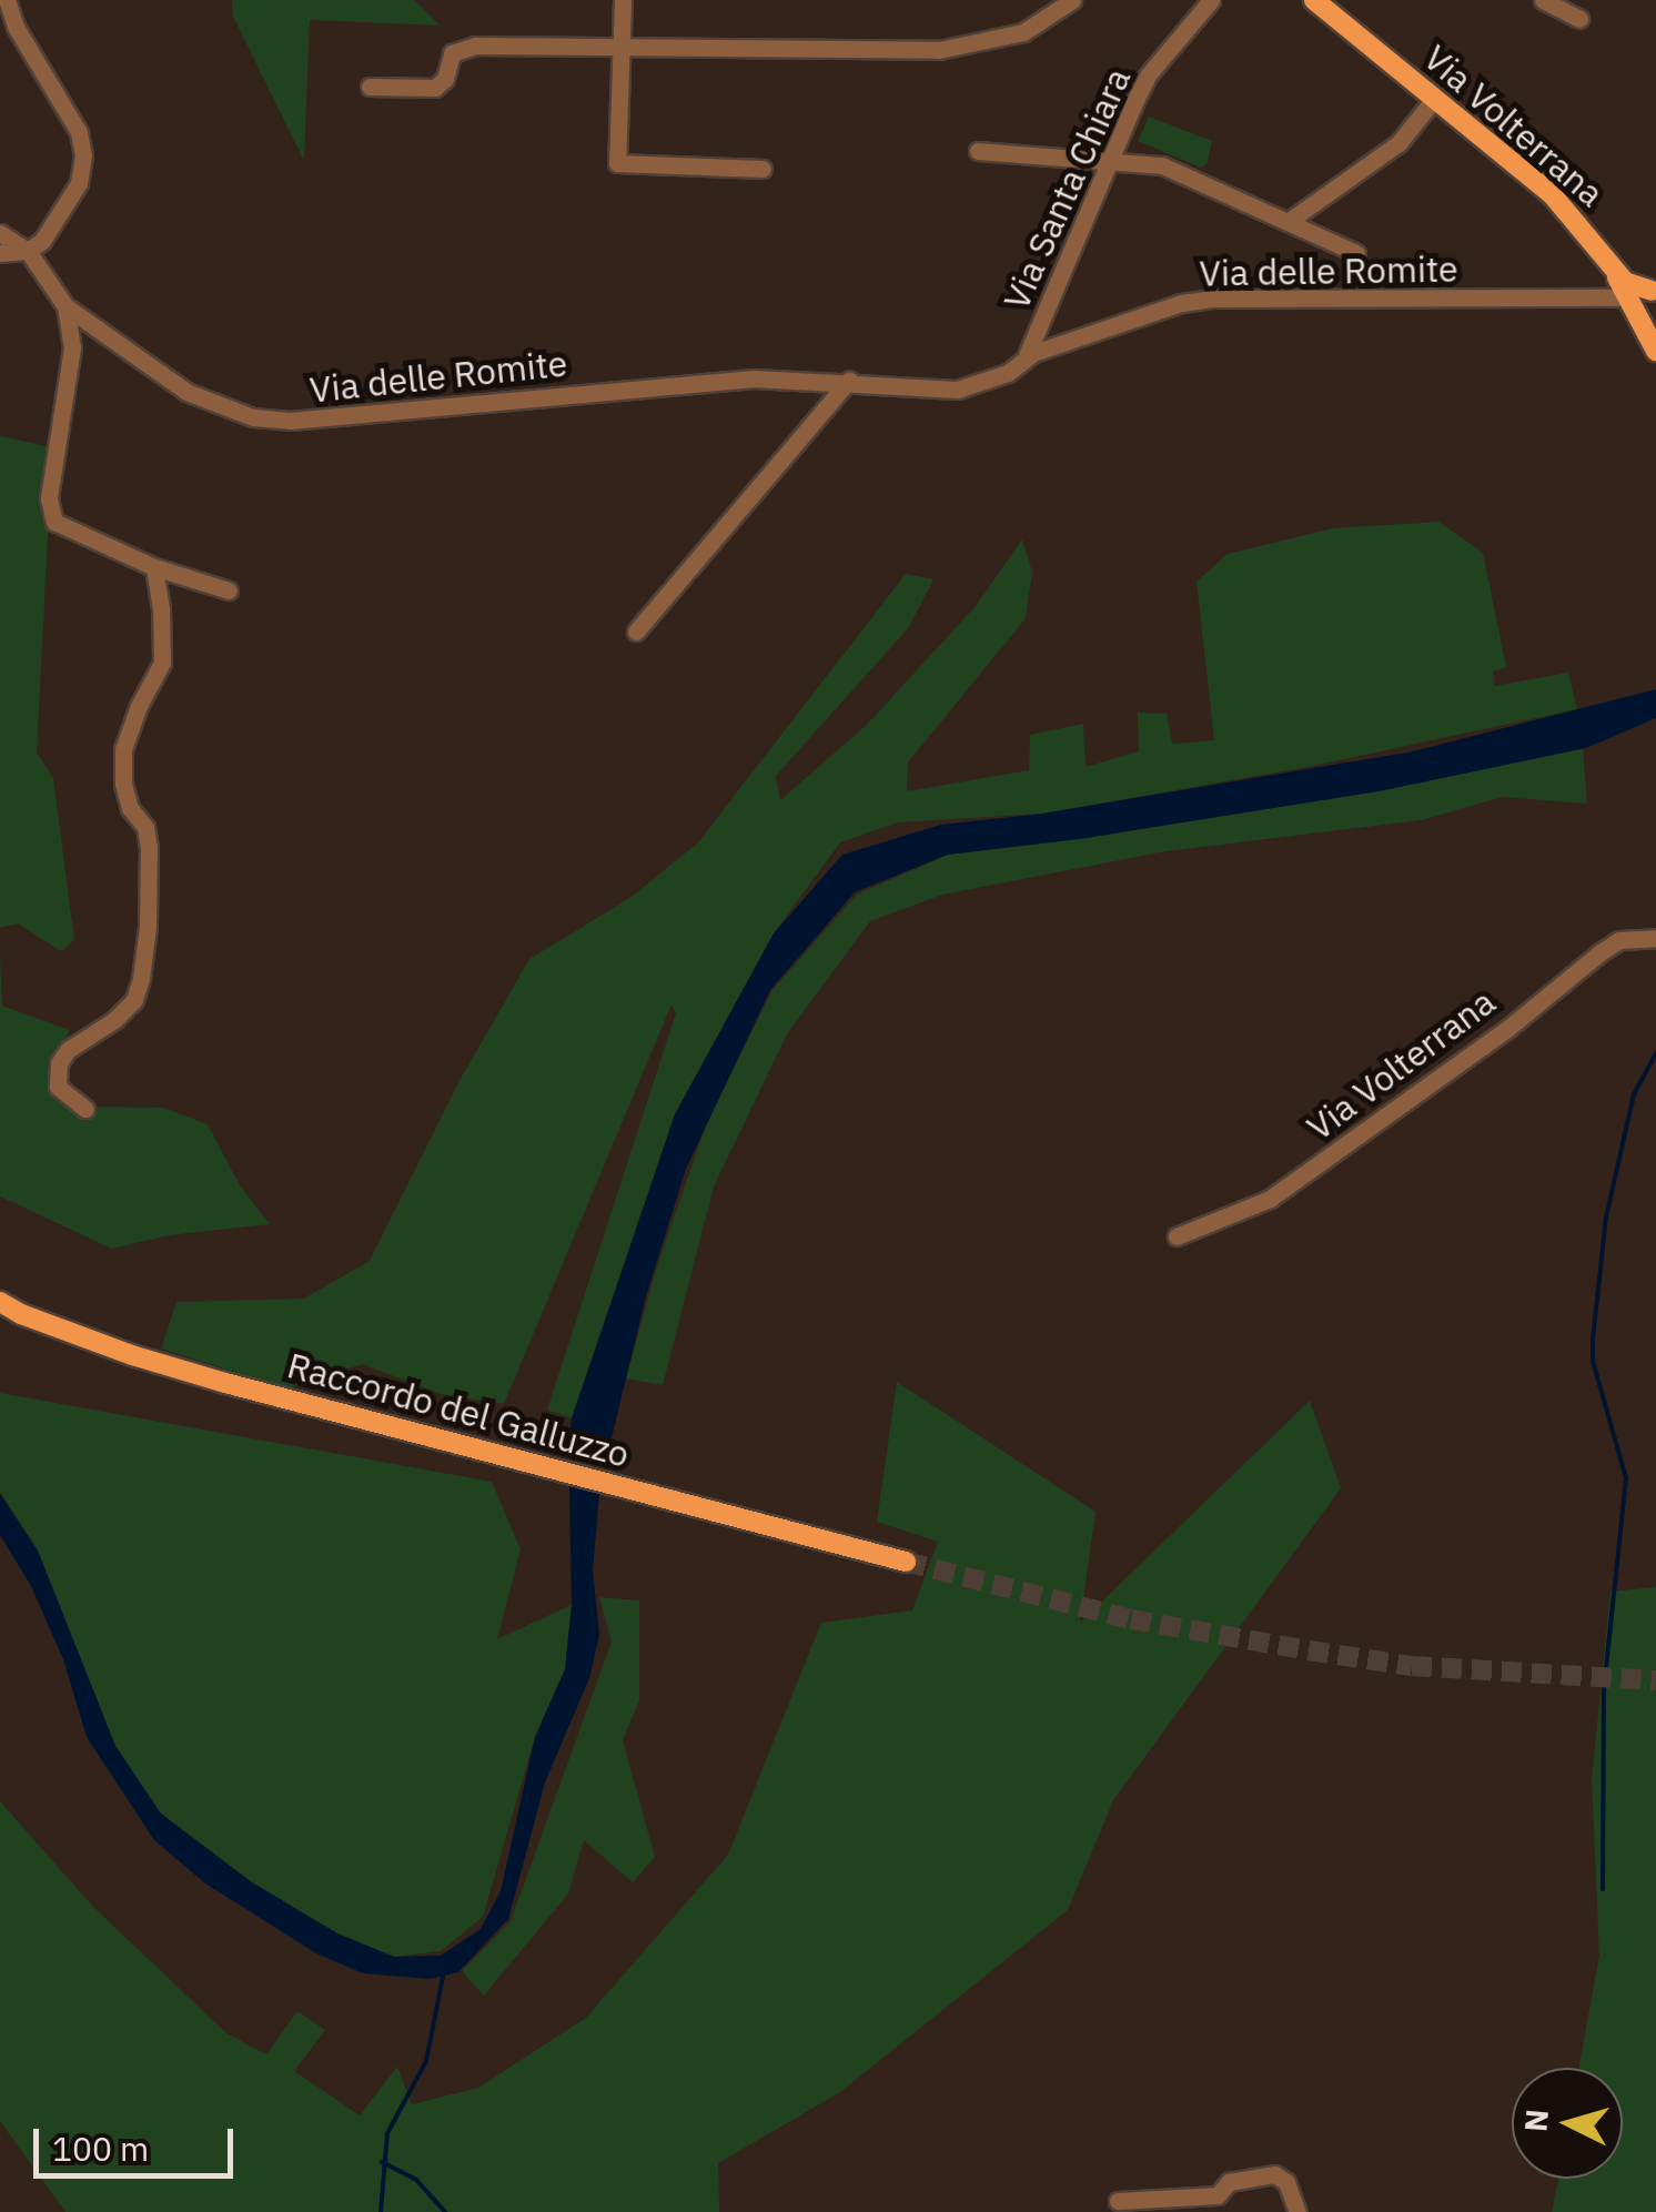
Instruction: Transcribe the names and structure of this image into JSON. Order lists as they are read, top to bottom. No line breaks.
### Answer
{"streets":{"main road":["Via Volterrana","Raccordo del Galluzzo"],"street":["Via Santa Chiara","Via delle Romite"]},"crossings":[["Via Volterrana","Via delle Romite"],["Via Santa Chiara","Via delle Romite"]],"scale_bar":"100 m","north":"left"}
